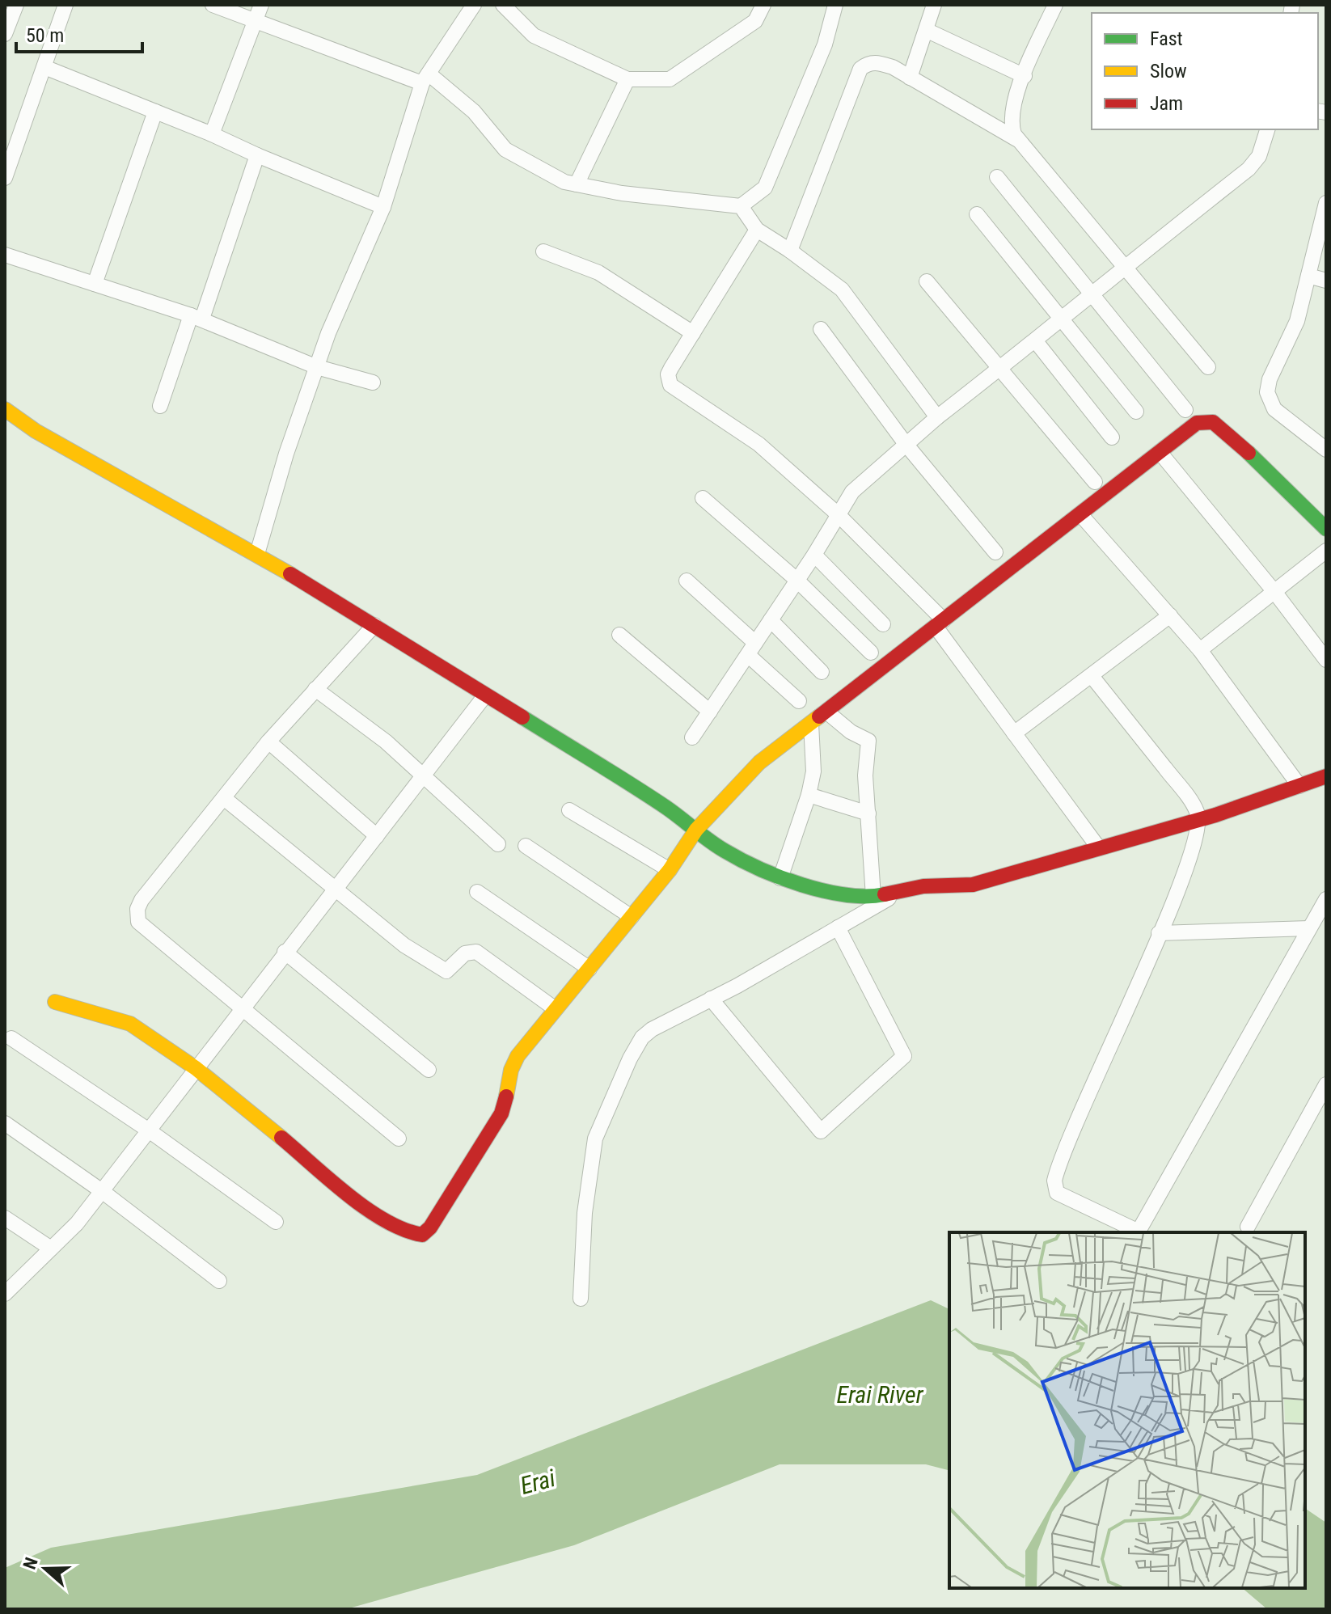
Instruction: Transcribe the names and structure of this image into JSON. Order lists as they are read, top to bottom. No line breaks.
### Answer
{"water":["Erai River","Erai"],"legend":["Fast","Slow","Jam"],"scale_bar":"50 m","north":"left"}
